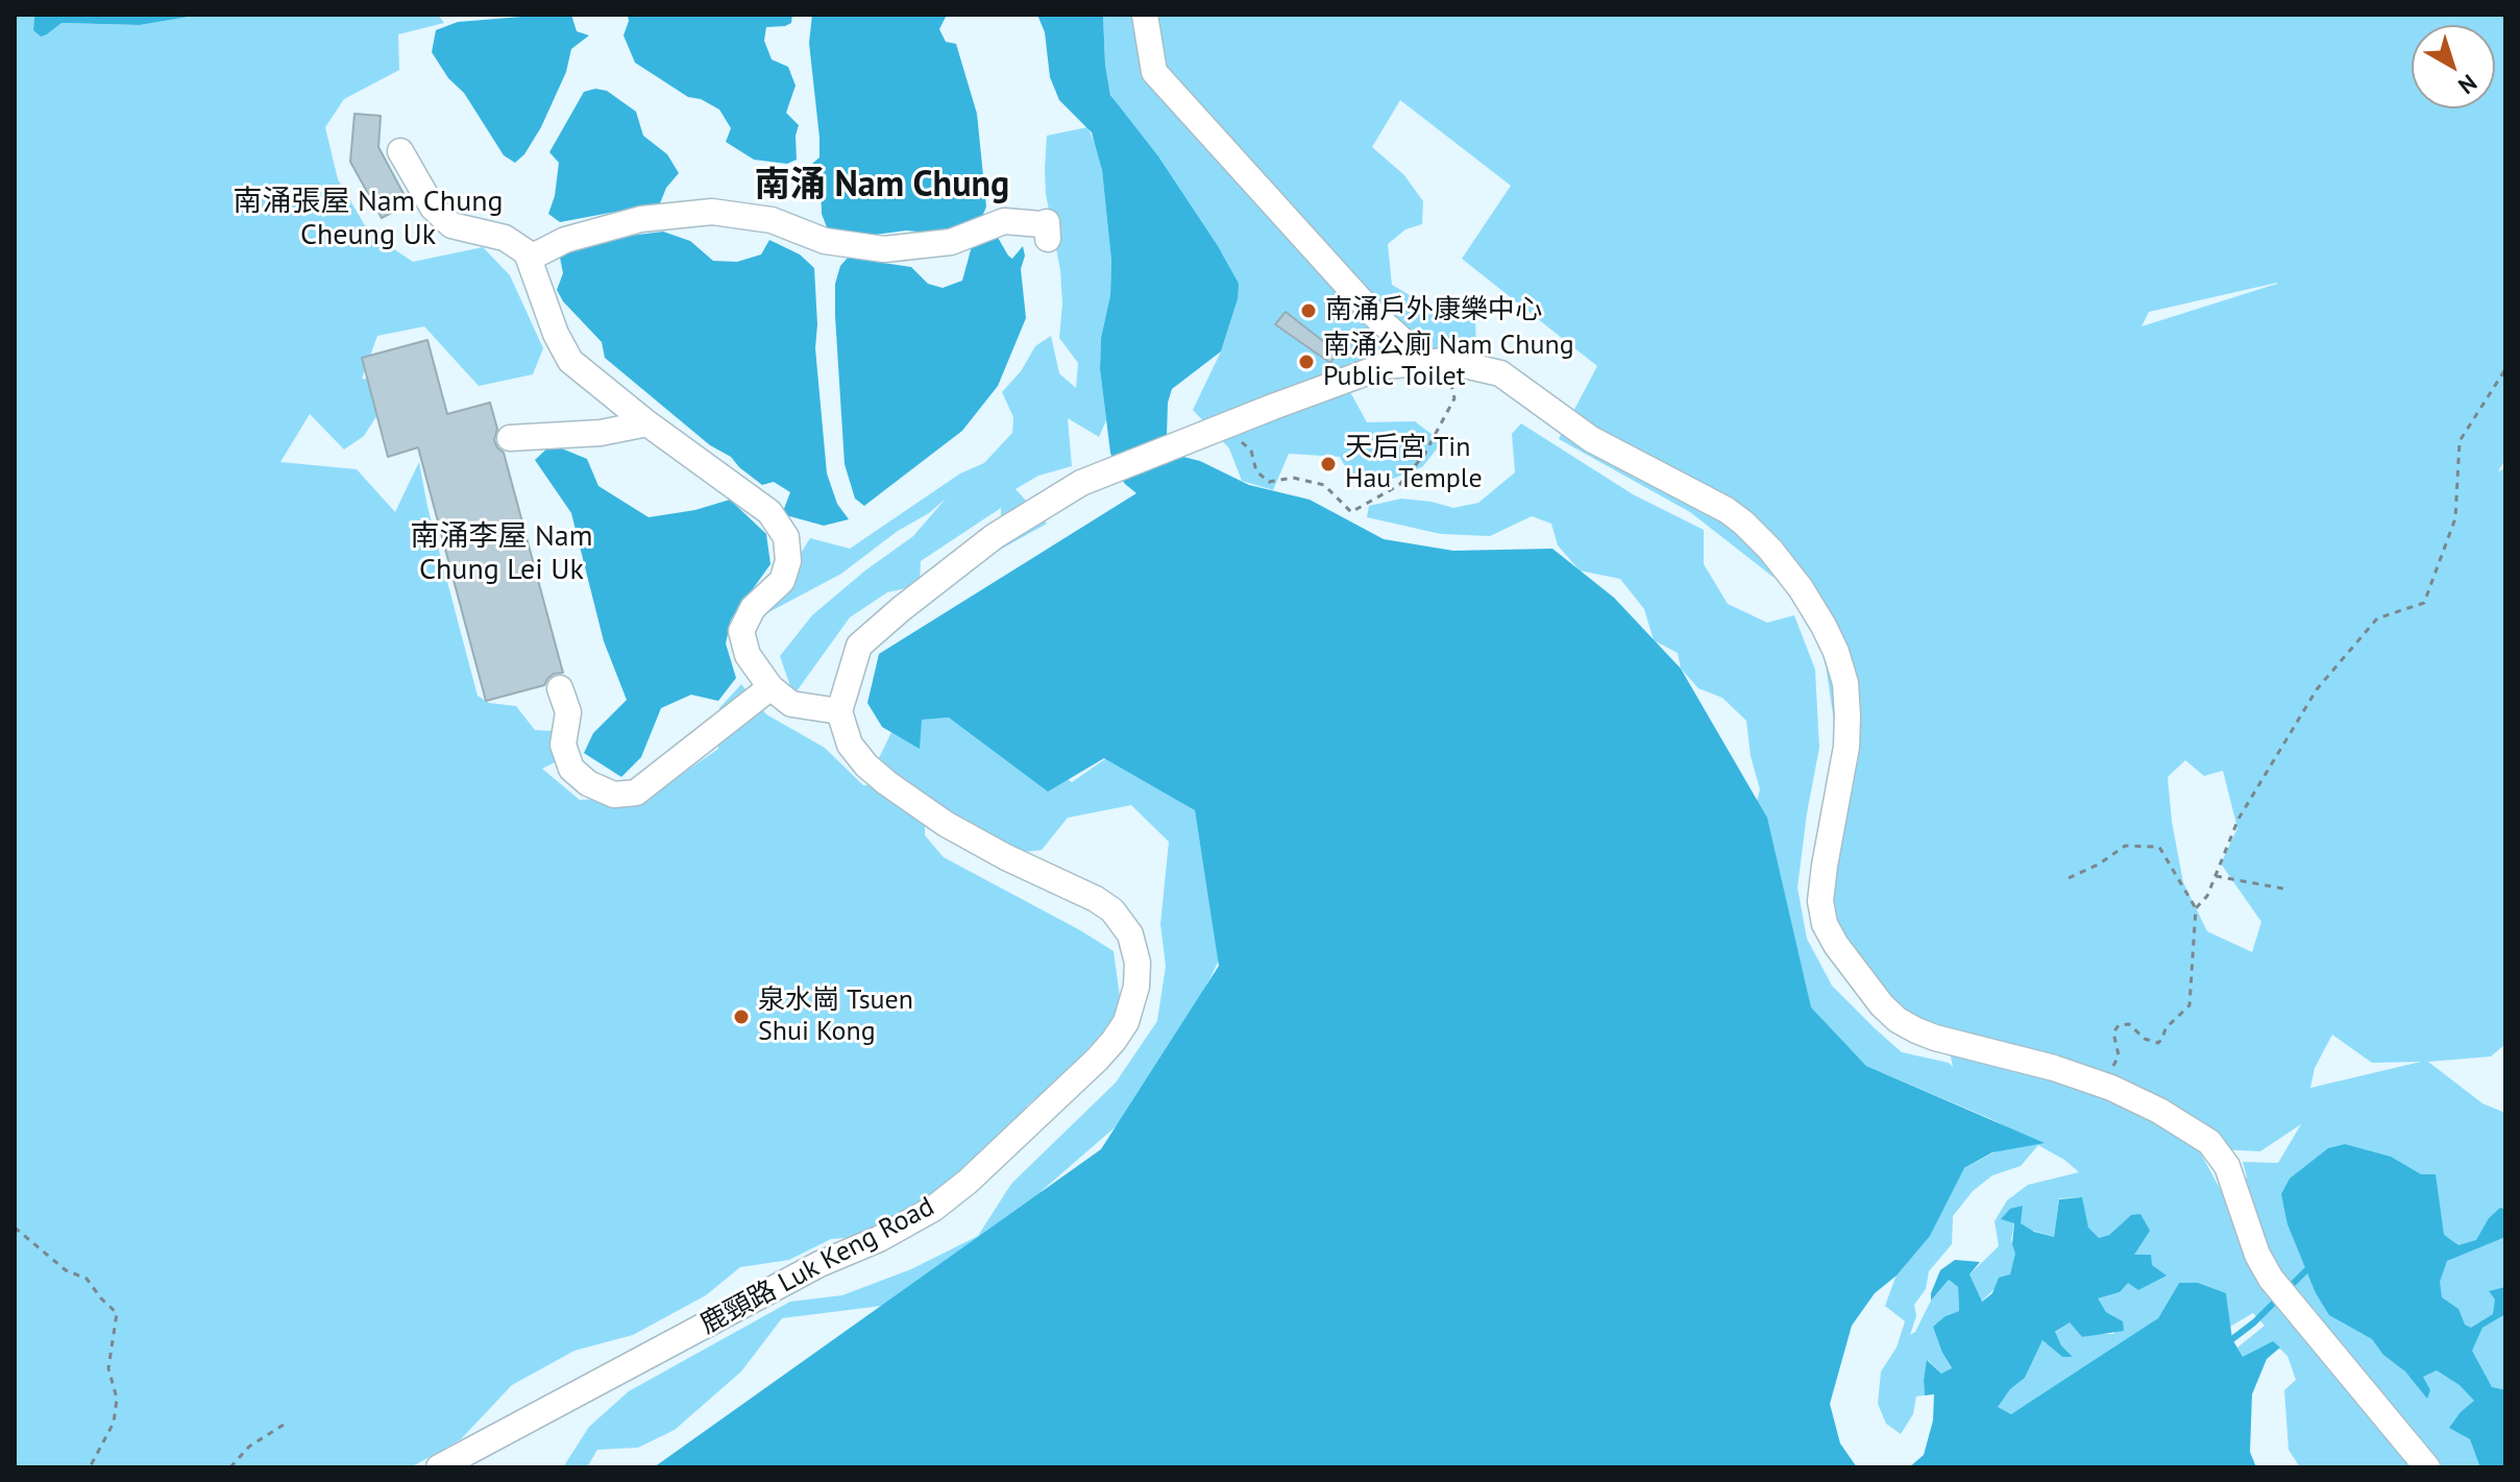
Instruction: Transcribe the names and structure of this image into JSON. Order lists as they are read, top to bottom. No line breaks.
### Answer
{"streets":{"street":["鹿頸路 Luk Keng Road"]},"districts":["南涌 Nam Chung","南涌張屋 Nam Chung Cheung Uk","南涌李屋 Nam Chung Lei Uk"],"places":["南涌戶外康樂中心","南涌公廁 Nam Chung Public Toilet","天后宮 Tin Hau Temple","泉水崗 Tsuen Shui Kong"],"north":"bottom right"}
